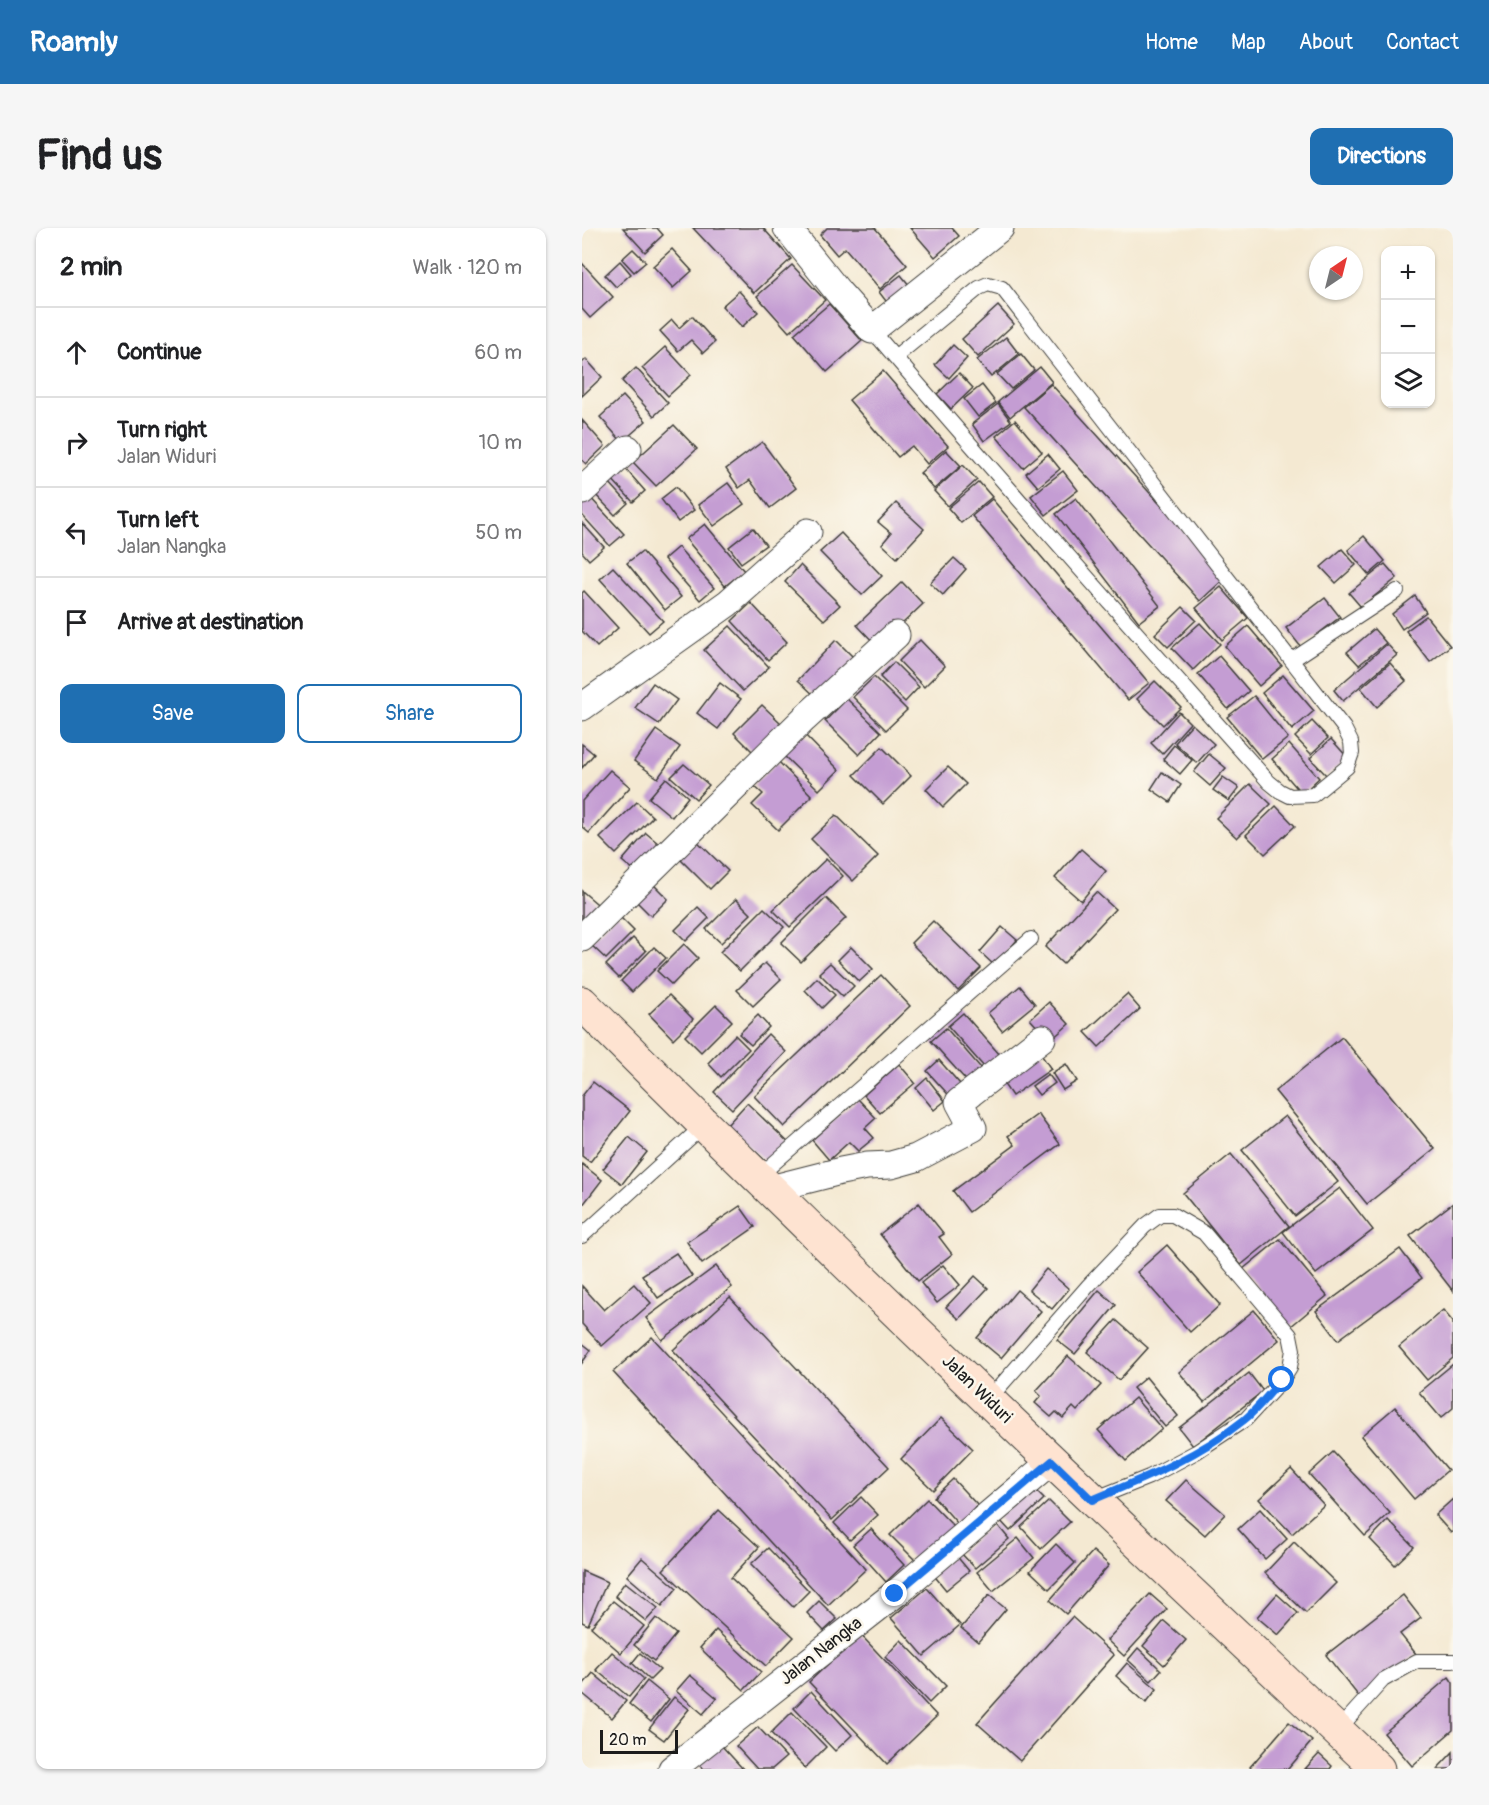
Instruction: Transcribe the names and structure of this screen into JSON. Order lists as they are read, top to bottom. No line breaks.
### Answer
{"streets":{"main road":["Jalan Widuri"],"street":["Jalan Nangka"]},"crossings":[["Jalan Widuri","Jalan Nangka"]],"scale_bar":"20 m","north":"top right","page":{"header":"Roamly","nav":["Home","Map","About","Contact"],"buttons":["Directions",["Save","Share"]],"title":"Find us","heading":["2 min","Walk · 120 m"],"map_buttons":["+","−"],"list":[["Continue","60 m"],["Turn right","Jalan Widuri","10 m"],["Turn left","Jalan Nangka","50 m"],"Arrive at destination"],"scale":"20 m"}}
